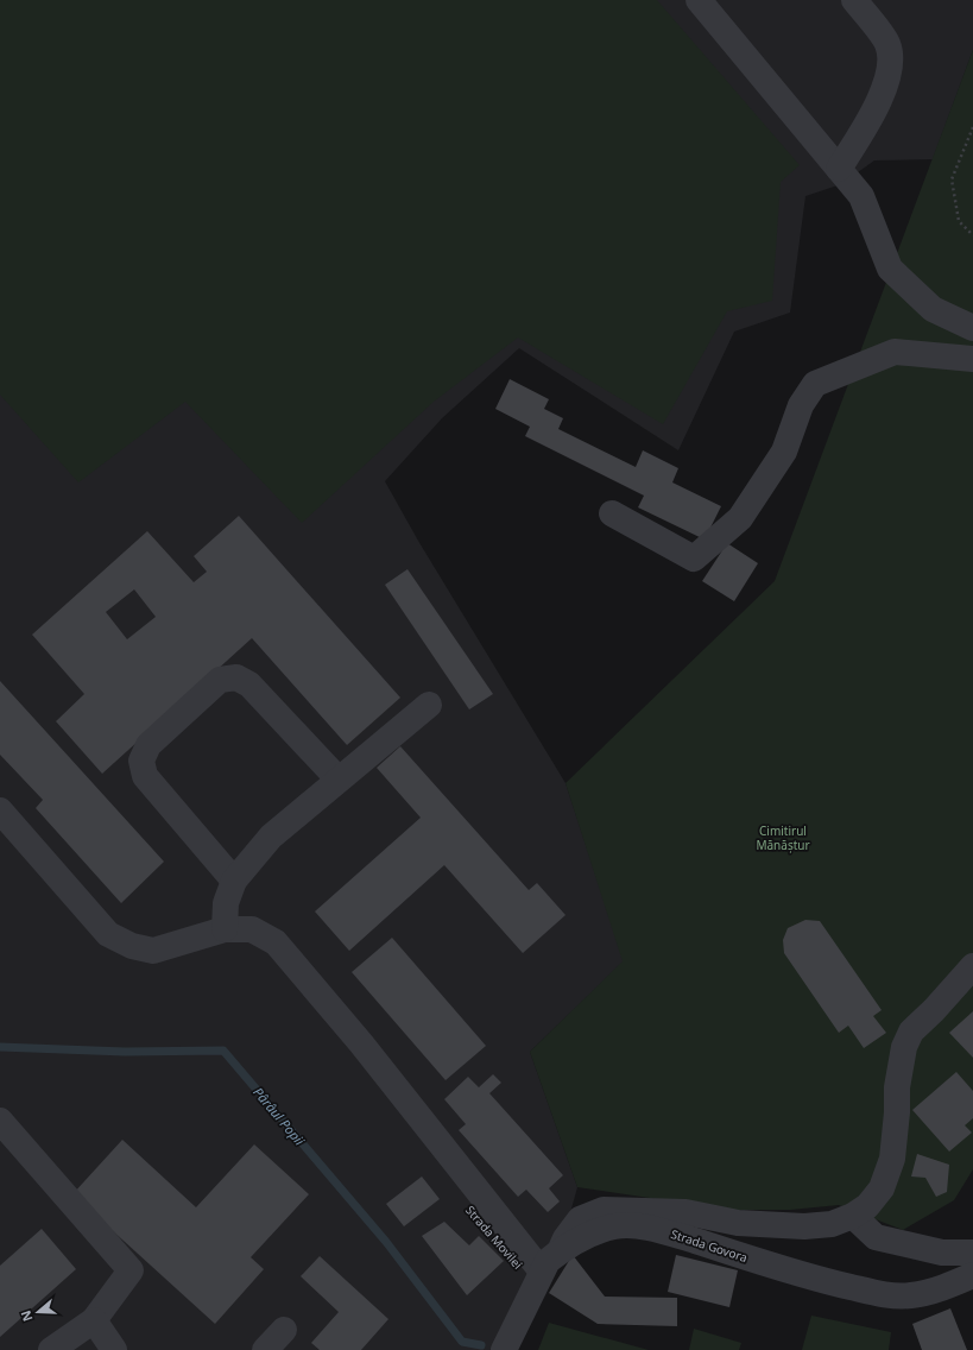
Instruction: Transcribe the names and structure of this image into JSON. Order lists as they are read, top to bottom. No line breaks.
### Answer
{"streets":{"street":["Strada Movilei","Strada Govora"]},"crossings":[["Strada Movilei","Strada Govora"]],"water":["Pârâul Popii"],"parks":["Cimitirul Mănăștur"],"north":"left"}
